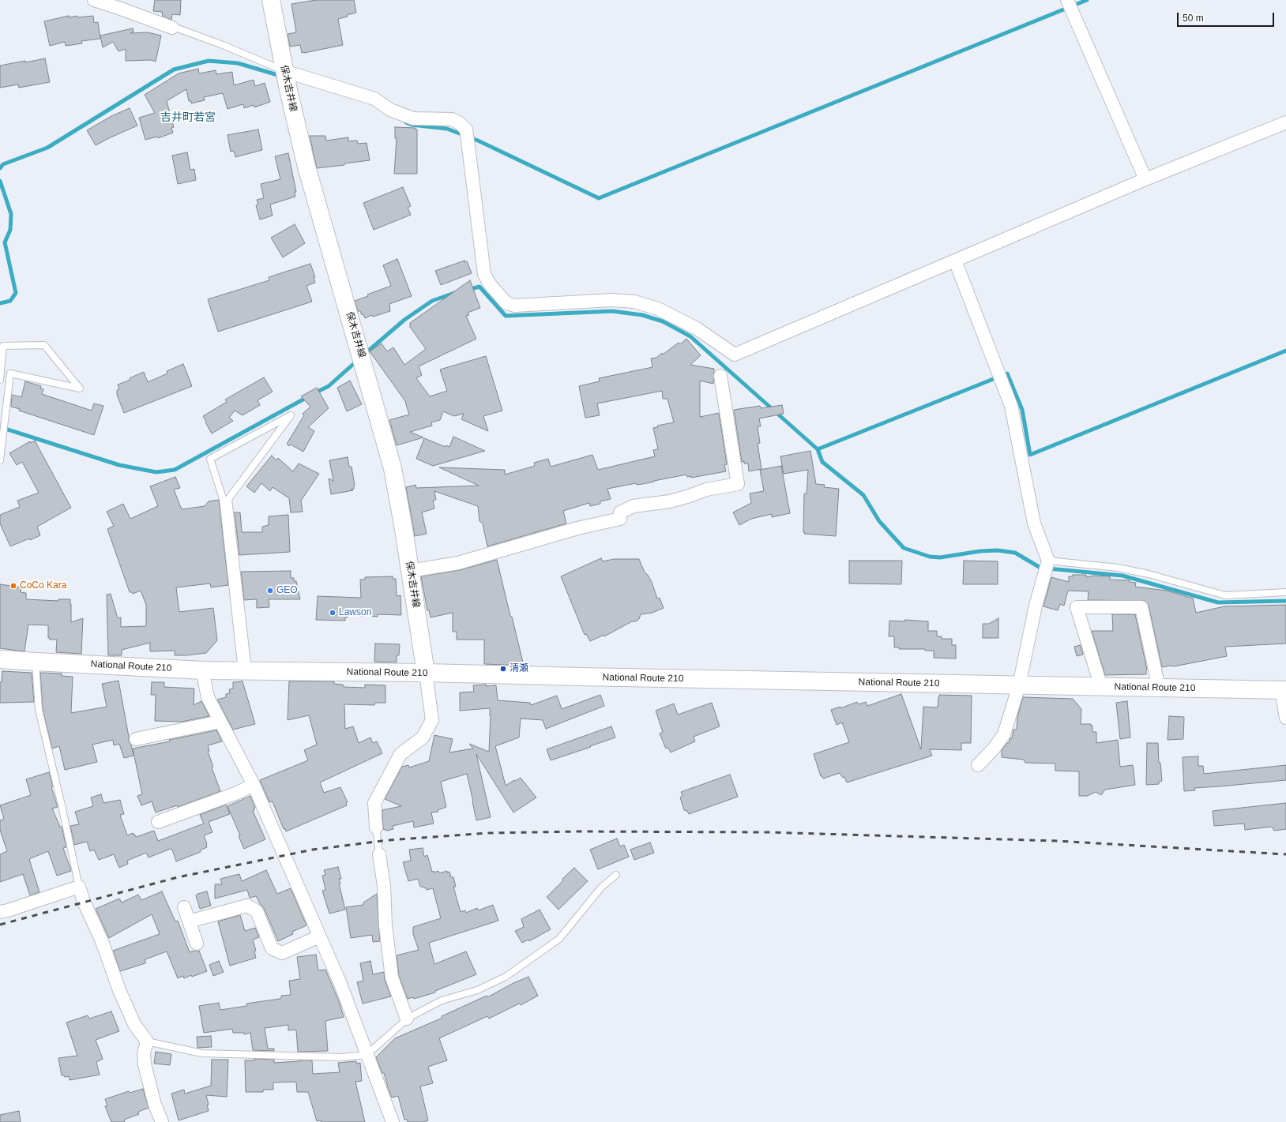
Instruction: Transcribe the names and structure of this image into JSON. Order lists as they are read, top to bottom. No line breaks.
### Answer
{"streets":{"main road":["保木吉井線","National Route 210"]},"crossings":[["保木吉井線","National Route 210"]],"districts":["吉井町若宮"],"places":["CoCo Kara","GEO","Lawson","清瀬"],"scale_bar":"50 m"}
